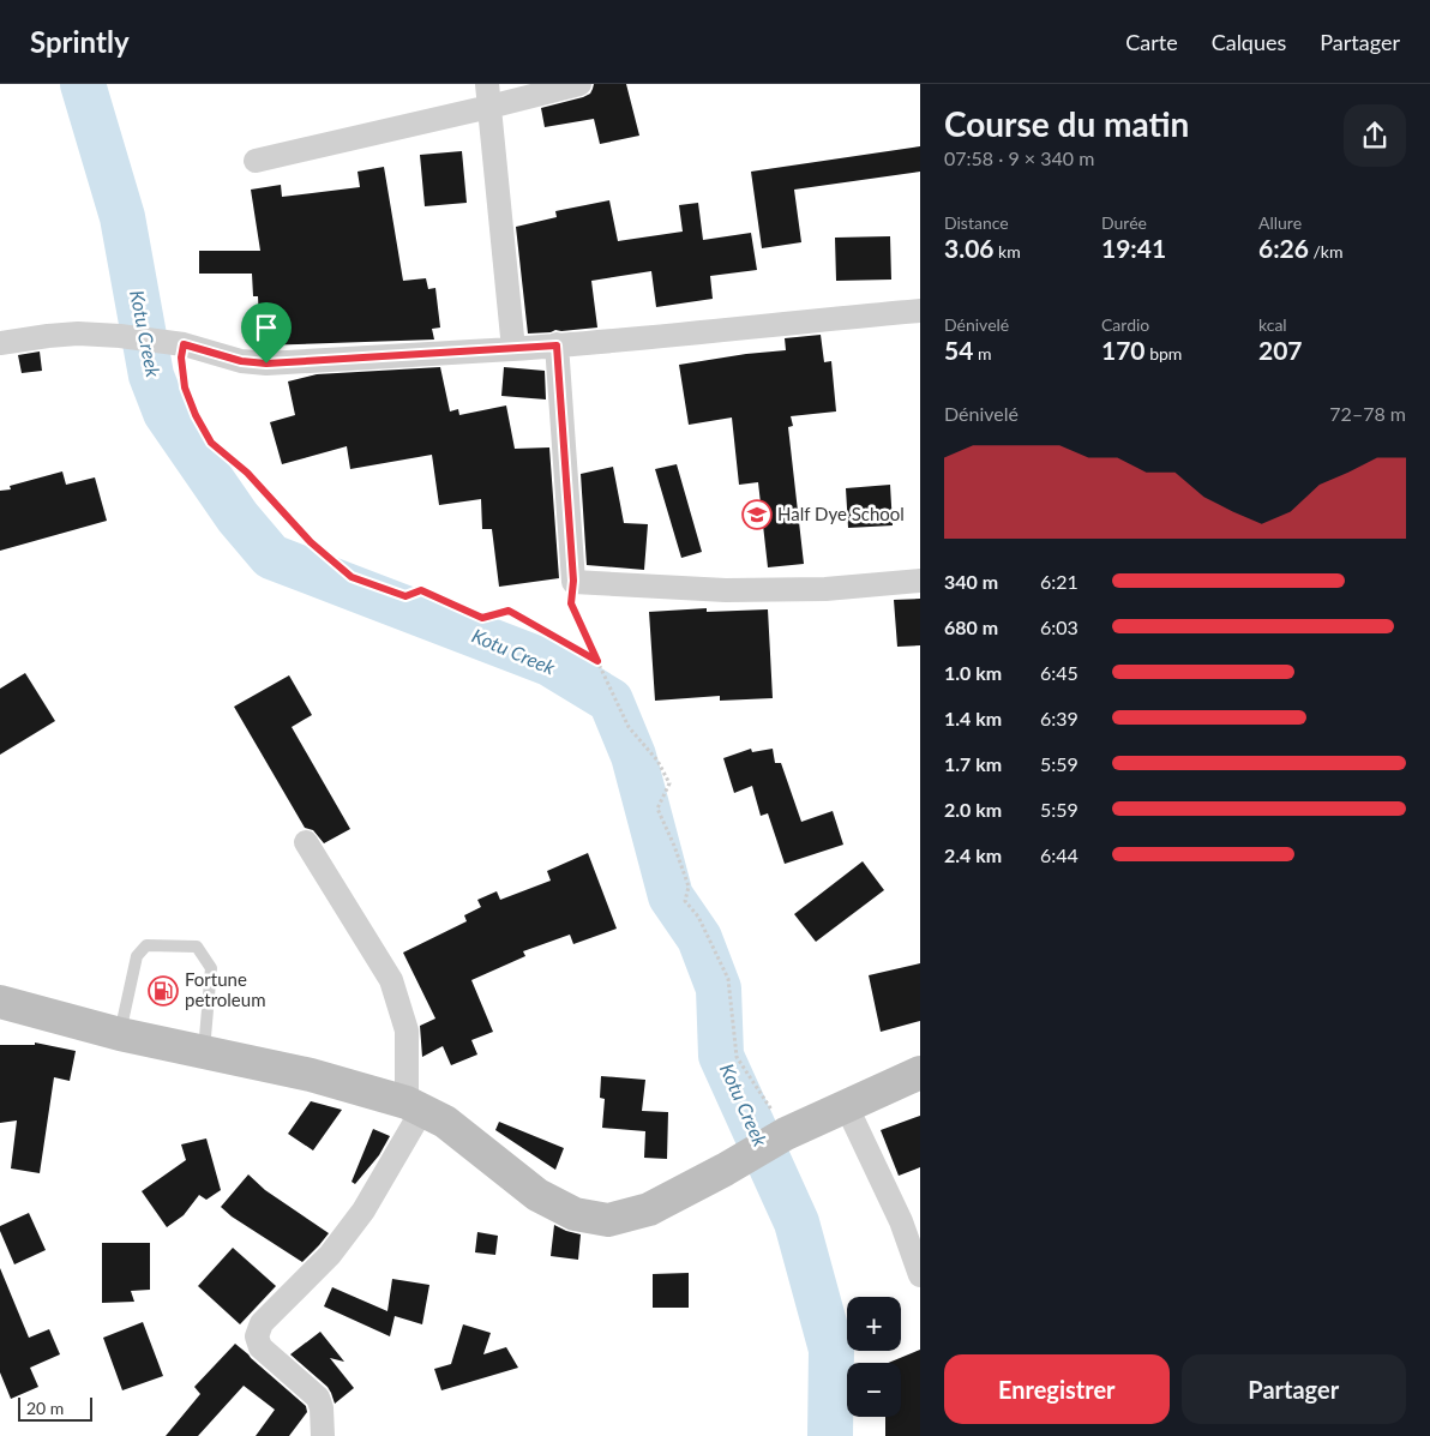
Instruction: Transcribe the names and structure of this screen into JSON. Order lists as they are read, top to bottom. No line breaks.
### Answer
{"water":["Kotu Creek"],"places":{"school or university":["Half Dye School"],"fuel station":["Fortune petroleum"]},"scale_bar":"20 m","page":{"header":"Sprintly","nav":["Carte","Calques","Partager"],"heading":["Course du matin","07:58 · 9 × 340 m"],"stats":[["Distance","3.06 km"],["Durée","19:41"],["Allure","6:26 /km"],["Dénivelé","54 m"],["Cardio","170 bpm"],["kcal","207"]],"chart":["Dénivelé","72–78 m"],"list":[{"name":"340 m","note":"6:21"},{"name":"680 m","note":"6:03"},{"name":"1.0 km","note":"6:45"},{"name":"1.4 km","note":"6:39"},{"name":"1.7 km","note":"5:59"},{"name":"2.0 km","note":"5:59"},{"name":"2.4 km","note":"6:44"}],"map_buttons":["+","−"],"buttons":["Enregistrer","Partager"],"scale":"20 m"}}
